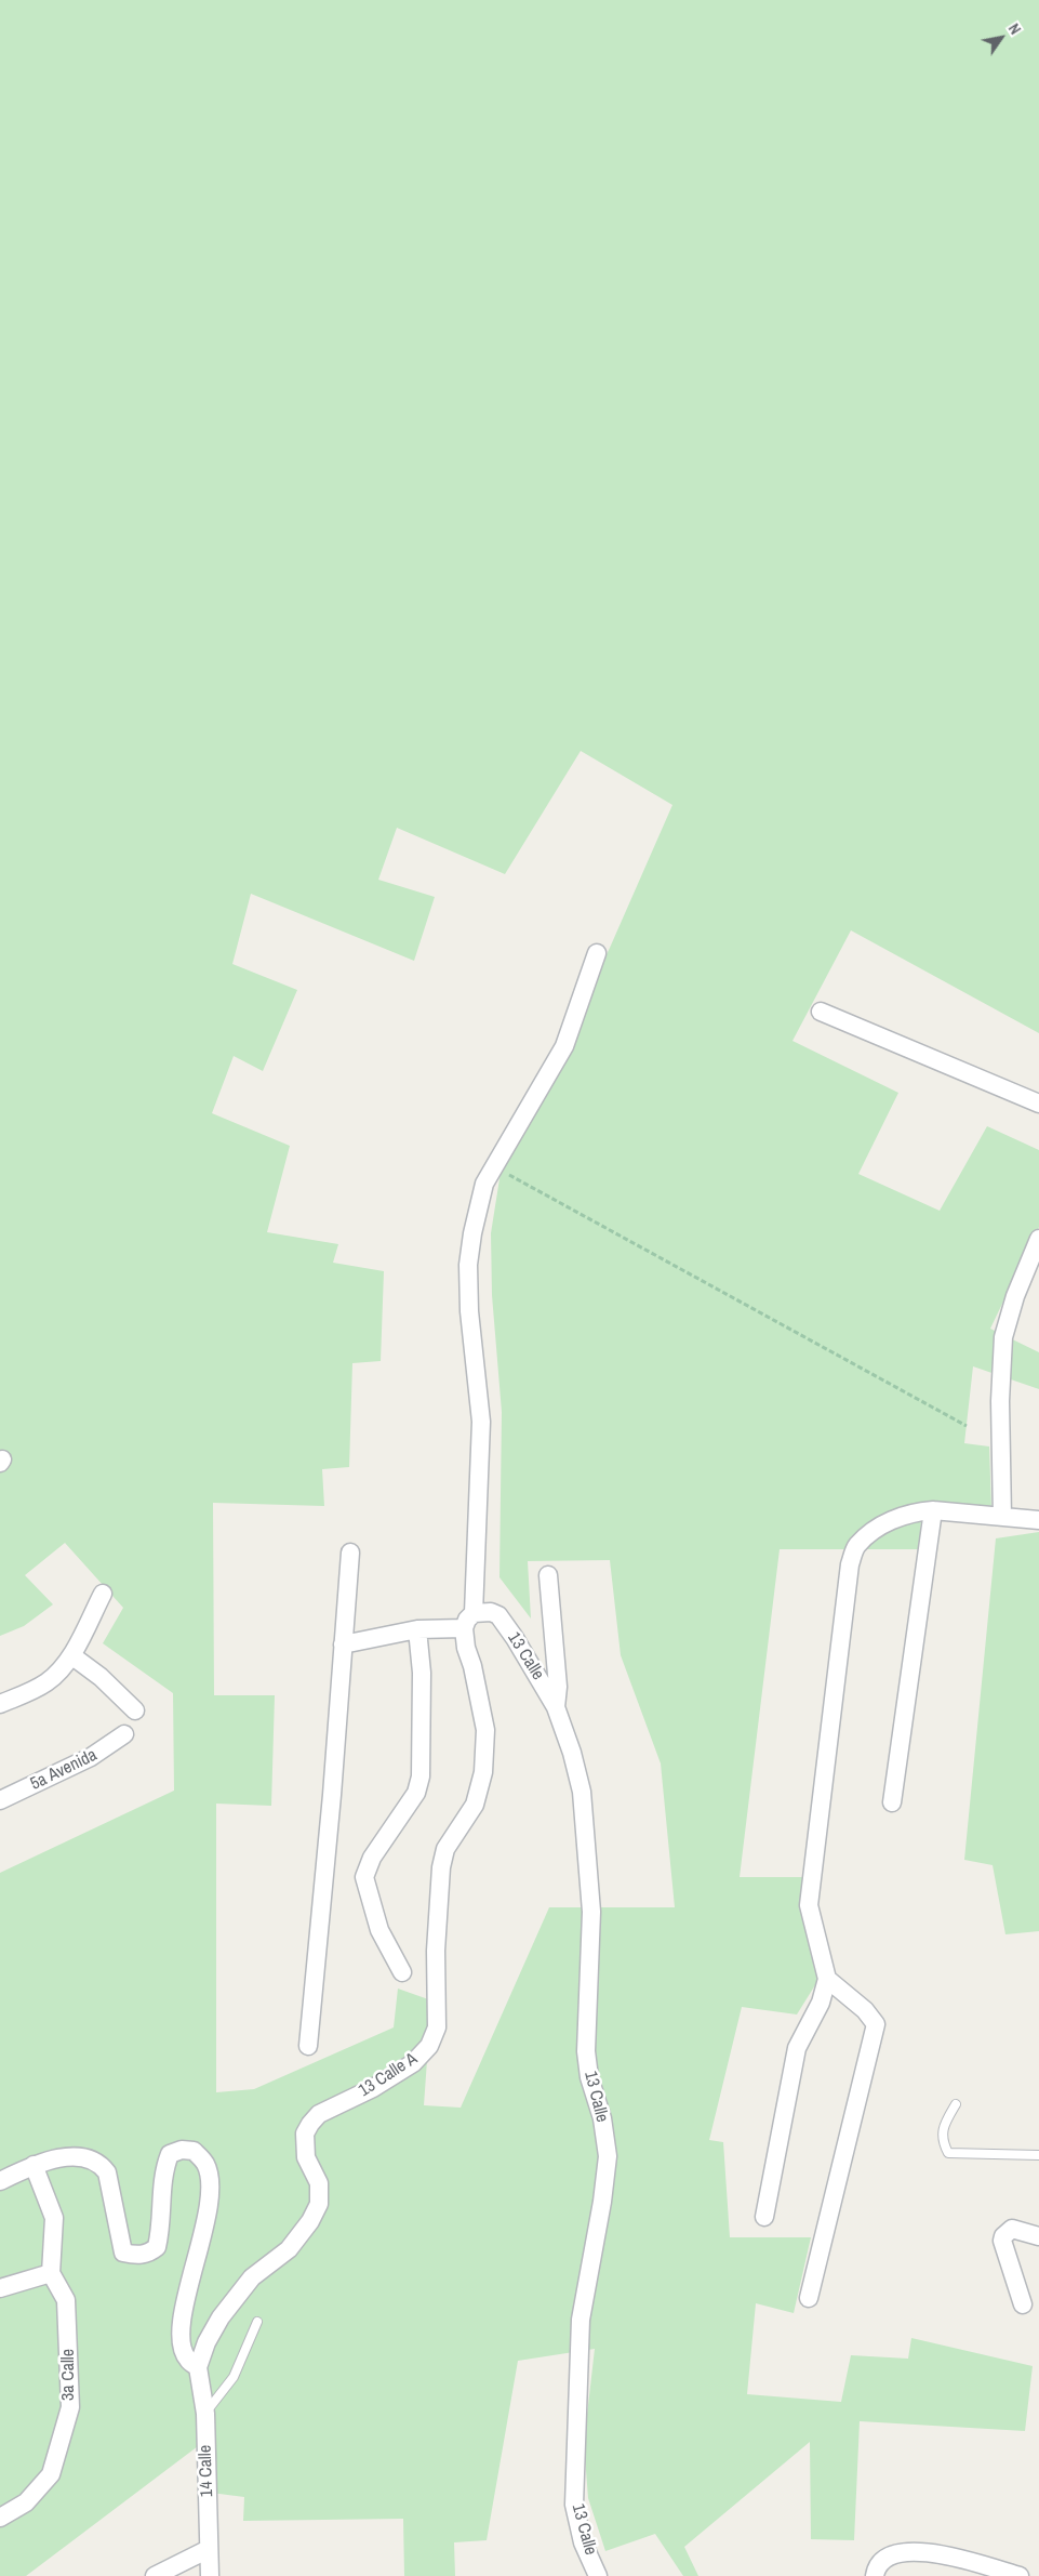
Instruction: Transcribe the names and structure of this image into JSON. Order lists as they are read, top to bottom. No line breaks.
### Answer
{"streets":{"street":["13 Calle","5a Avenida","13 Calle A","3a Calle","14 Calle"]},"crossings":[["13 Calle A","14 Calle"]],"north":"top right"}
